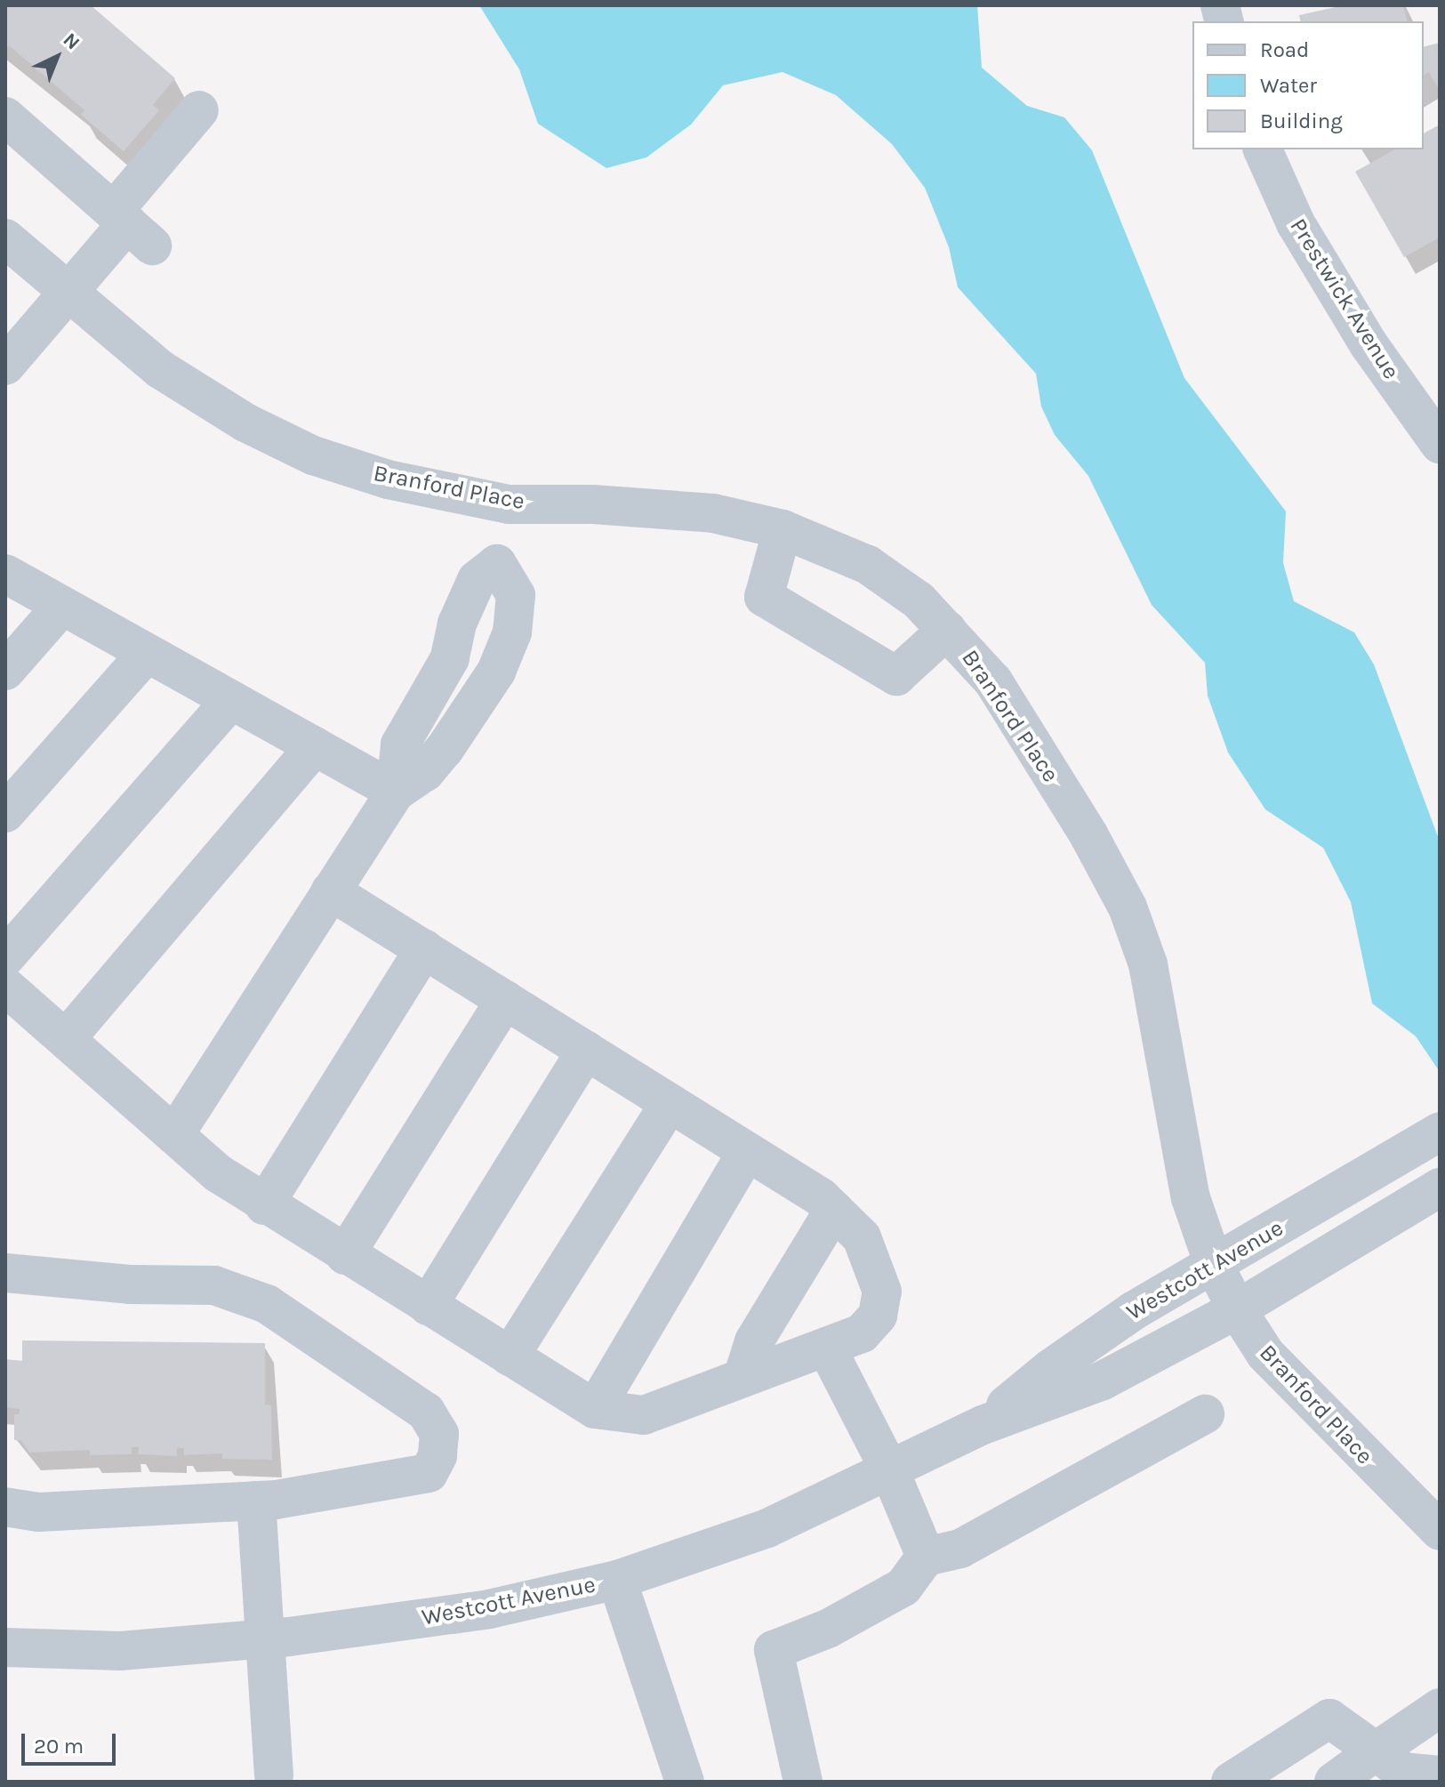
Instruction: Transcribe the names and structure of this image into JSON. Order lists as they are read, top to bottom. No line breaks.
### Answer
{"streets":{"street":["Prestwick Avenue","Branford Place","Westcott Avenue"]},"crossings":[["Branford Place","Westcott Avenue"]],"legend":["Road","Water","Building"],"scale_bar":"20 m","north":"top right"}
